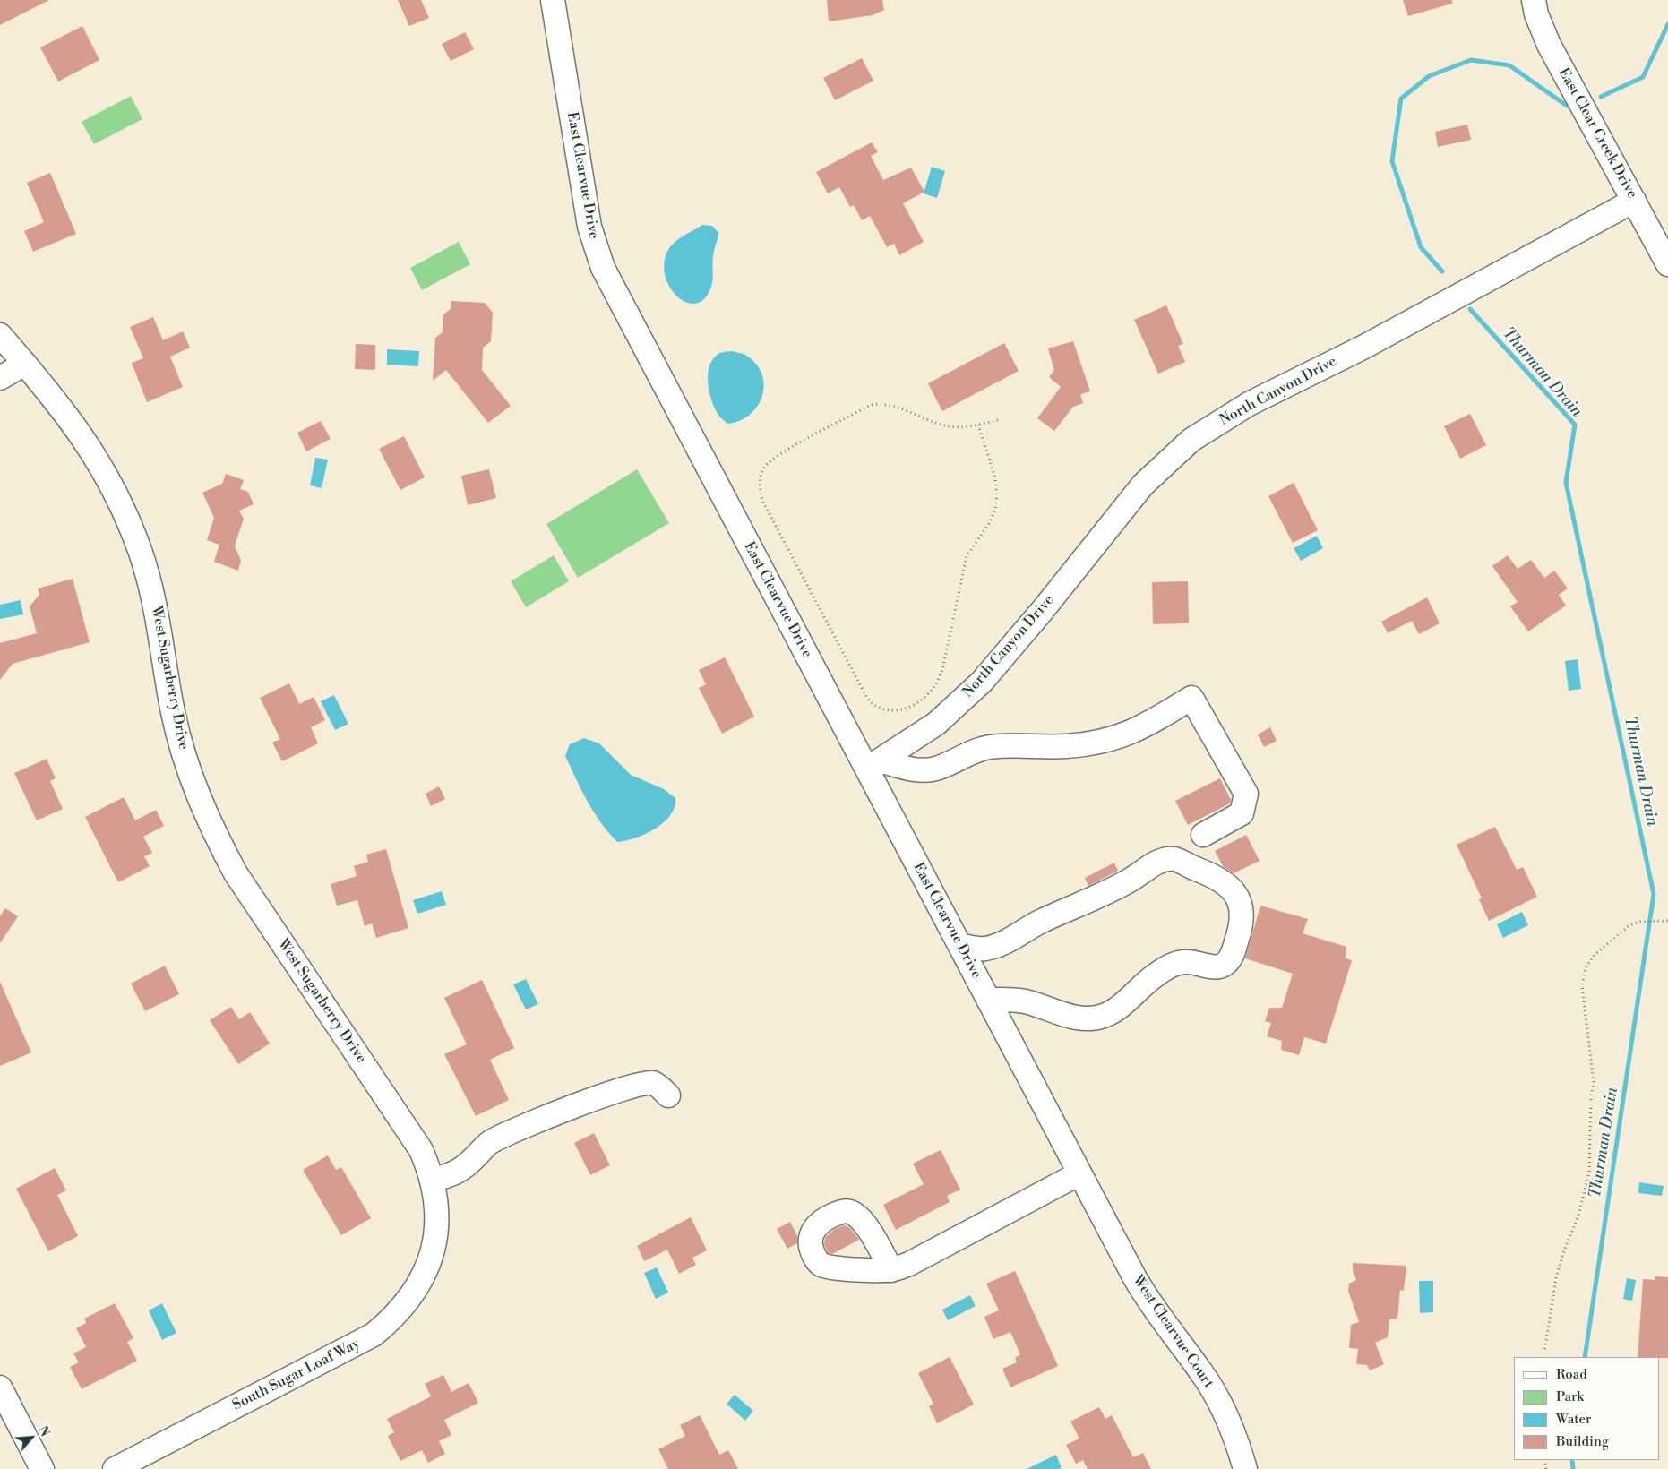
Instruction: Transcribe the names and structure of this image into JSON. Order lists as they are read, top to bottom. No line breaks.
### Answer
{"streets":{"street":["East Clear Creek Drive","East Clearvue Drive","North Canyon Drive","West Sugarberry Drive","West Clearvue Court","South Sugar Loaf Way"]},"crossings":[["East Clear Creek Drive","North Canyon Drive"],["East Clearvue Drive","North Canyon Drive"],["East Clearvue Drive","West Clearvue Court"],["West Sugarberry Drive","South Sugar Loaf Way"]],"water":["Thurman Drain"],"legend":["Road","Park","Water","Building"],"north":"top right"}
